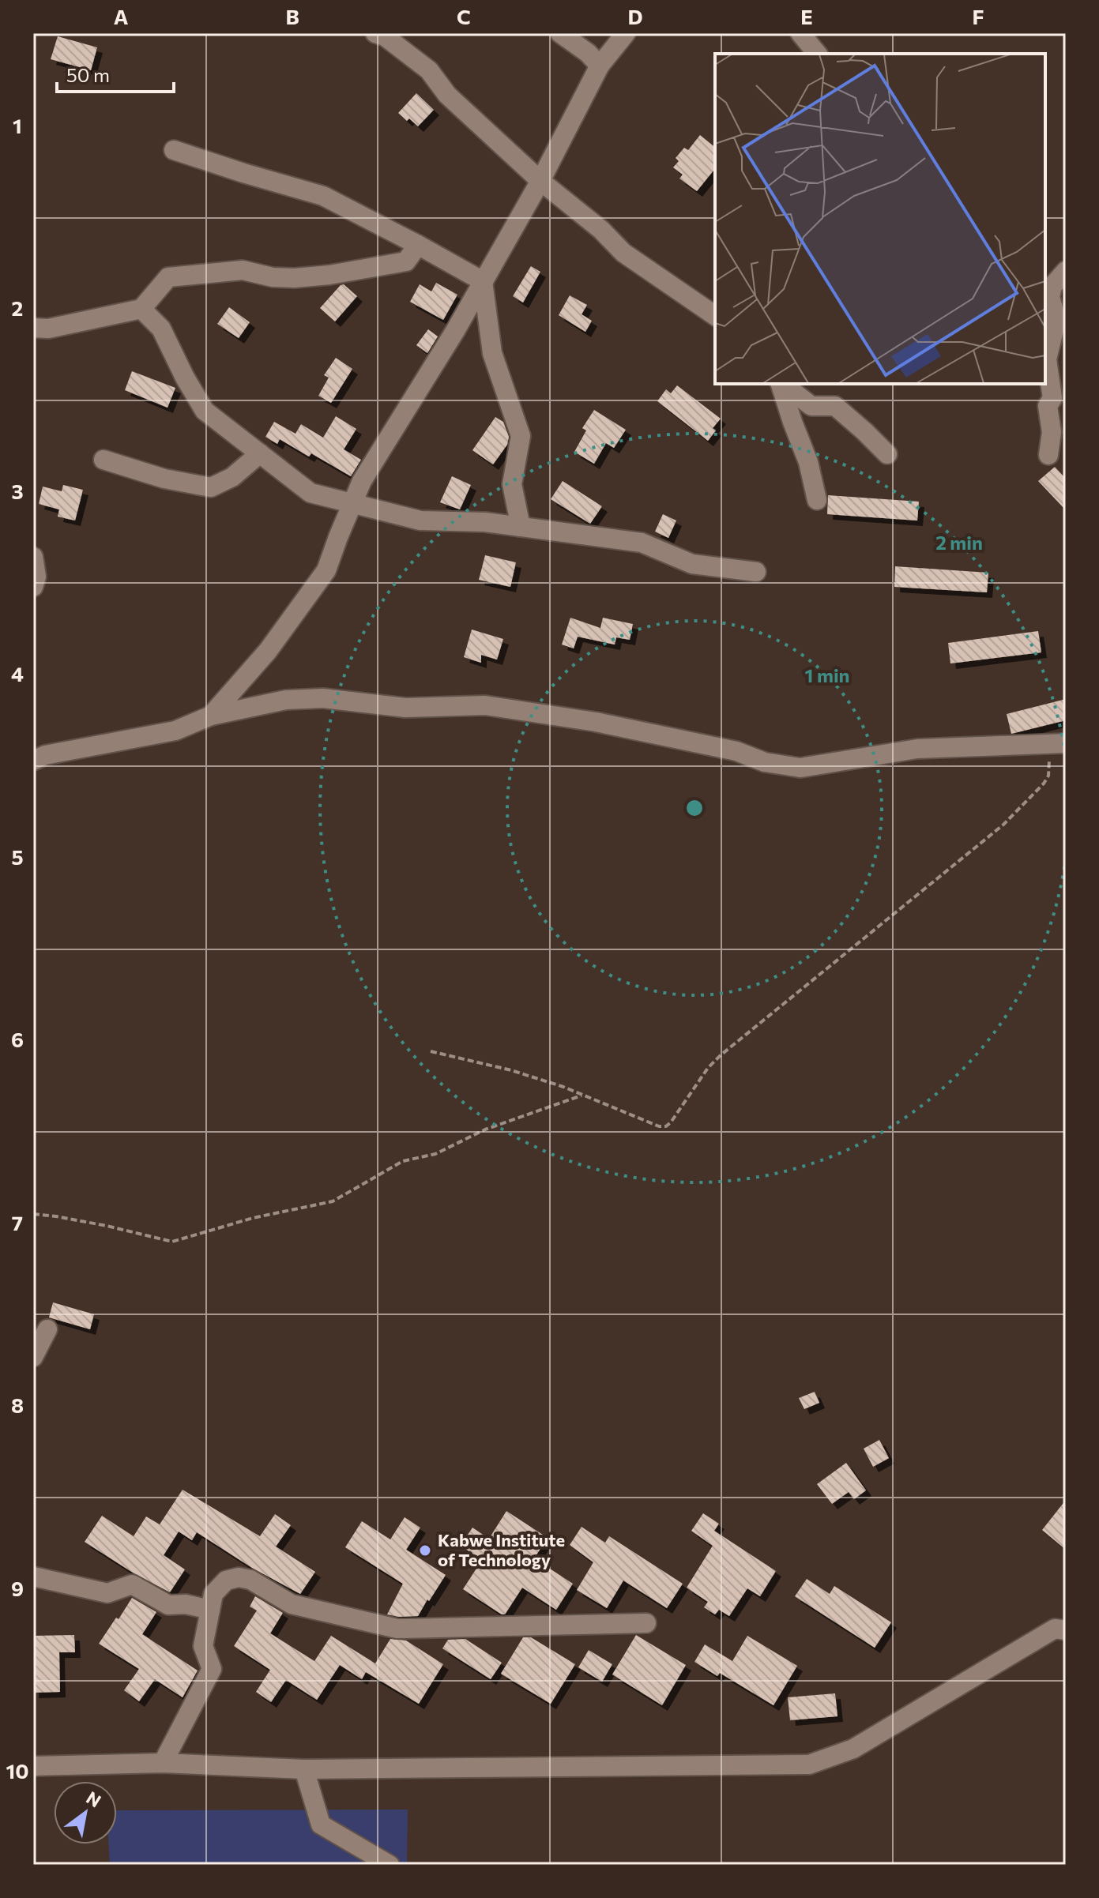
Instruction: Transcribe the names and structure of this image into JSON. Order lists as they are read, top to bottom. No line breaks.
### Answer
{"places":["Kabwe Institute of Technology"],"scale_bar":"50 m","north":"top right","grid":{"columns":["A","B","C","D","E","F"],"rows":["1","2","3","4","5","6","7","8","9","10"]},"rings":["2 min","1 min"]}
